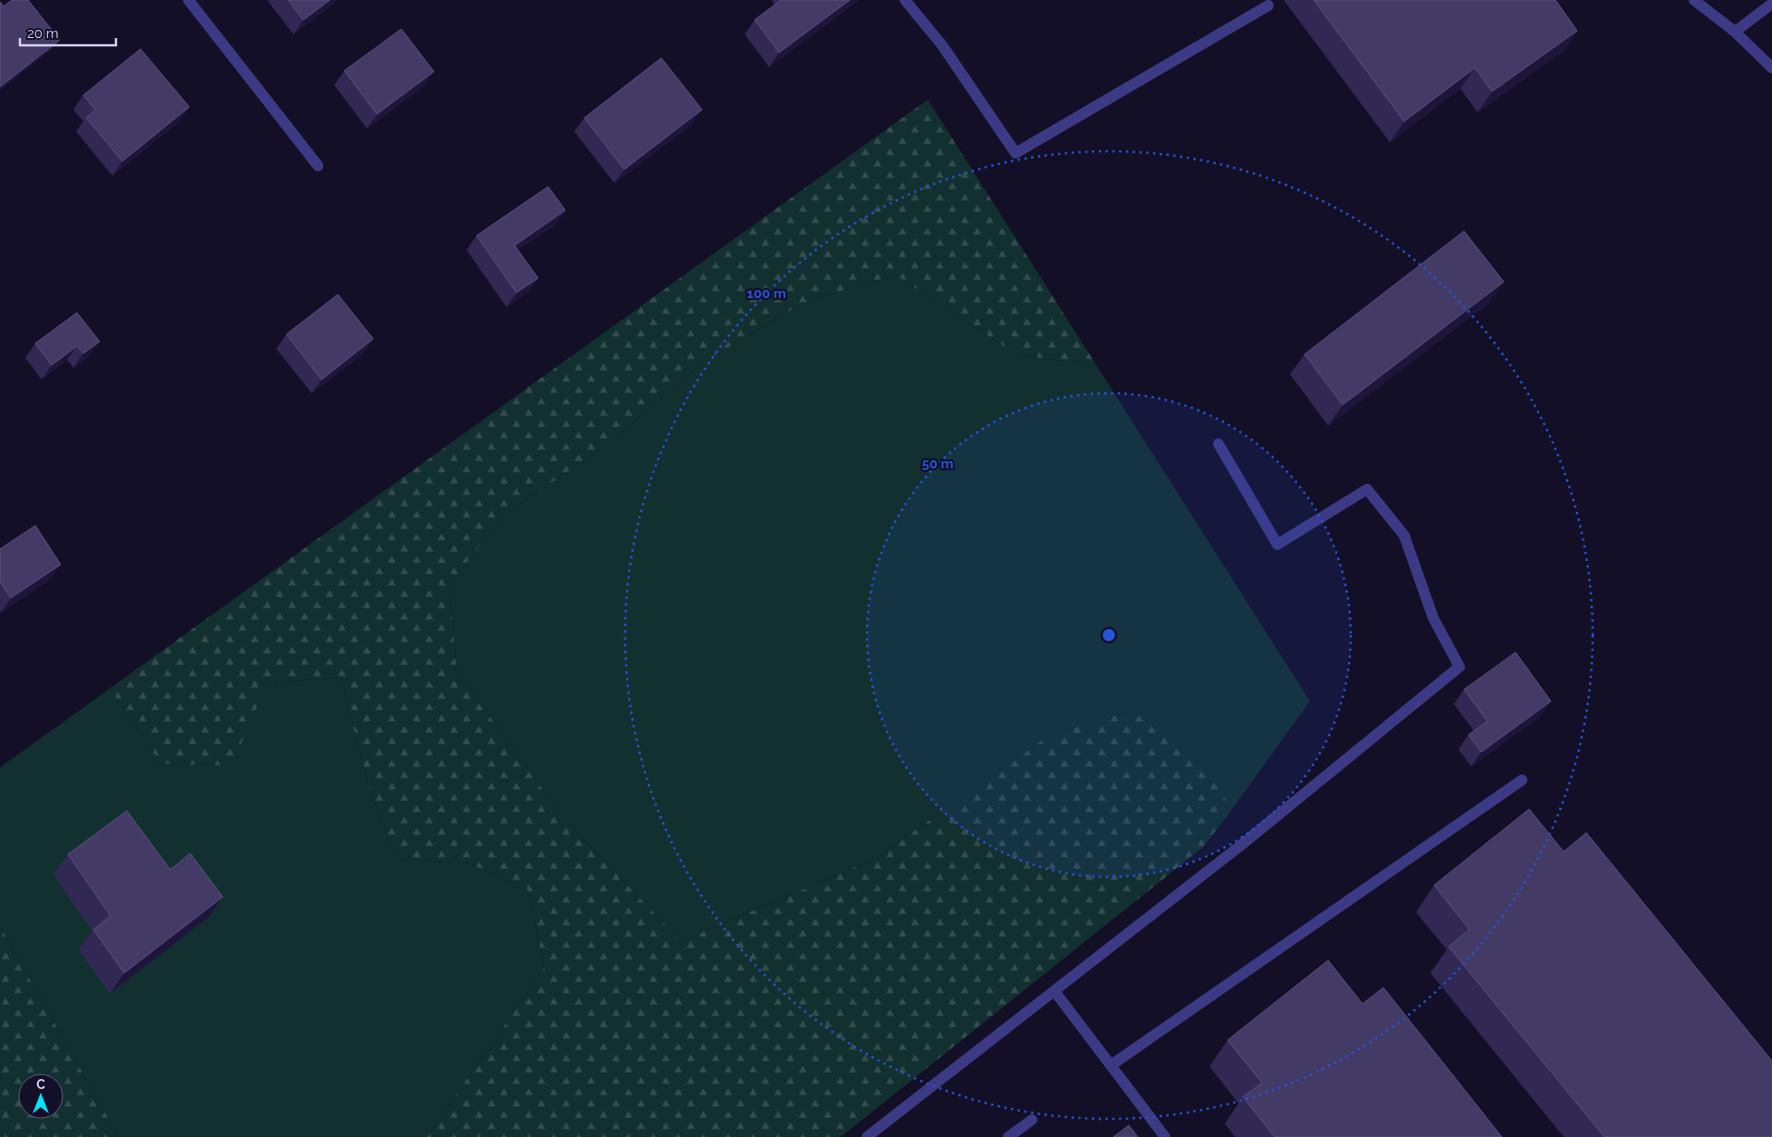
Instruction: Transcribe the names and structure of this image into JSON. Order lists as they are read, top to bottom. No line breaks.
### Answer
{"scale_bar":"20 m","north":"top","rings":["100 m","50 m"]}
